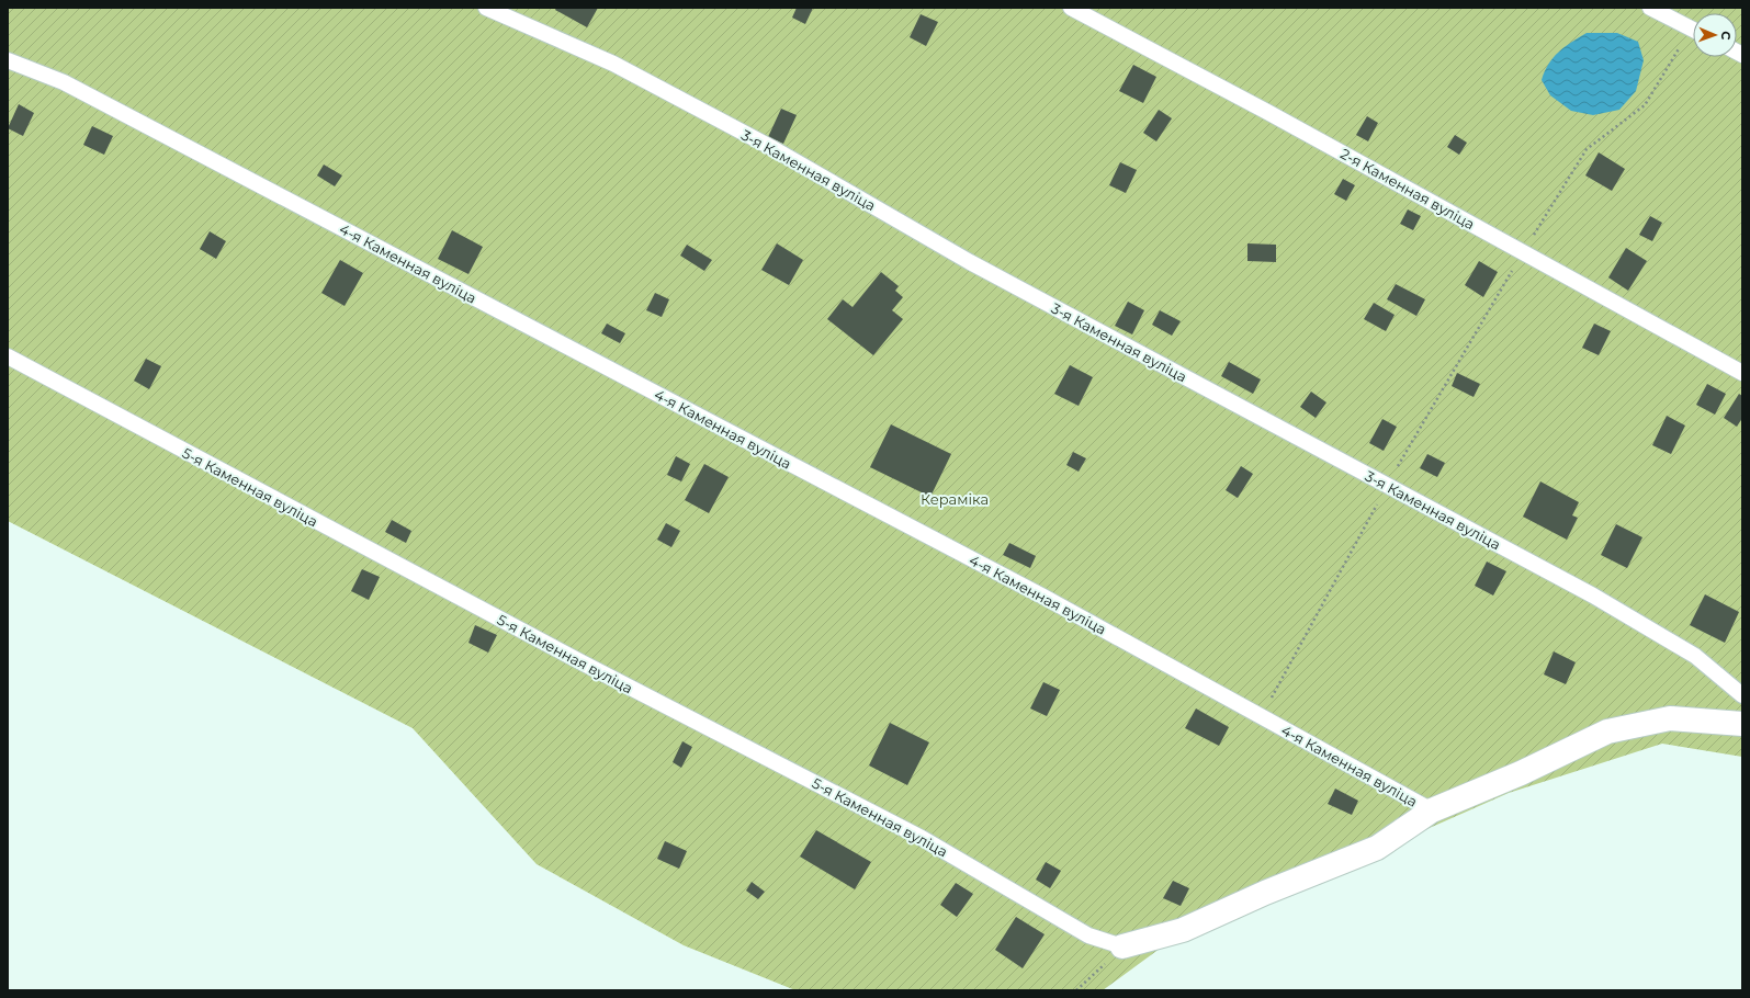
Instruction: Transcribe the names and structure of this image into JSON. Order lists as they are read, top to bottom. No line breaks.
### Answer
{"streets":{"lane":["3-я Каменная вуліца","2-я Каменная вуліца","4-я Каменная вуліца","5-я Каменная вуліца"]},"parks":["Кераміка"],"north":"right"}
